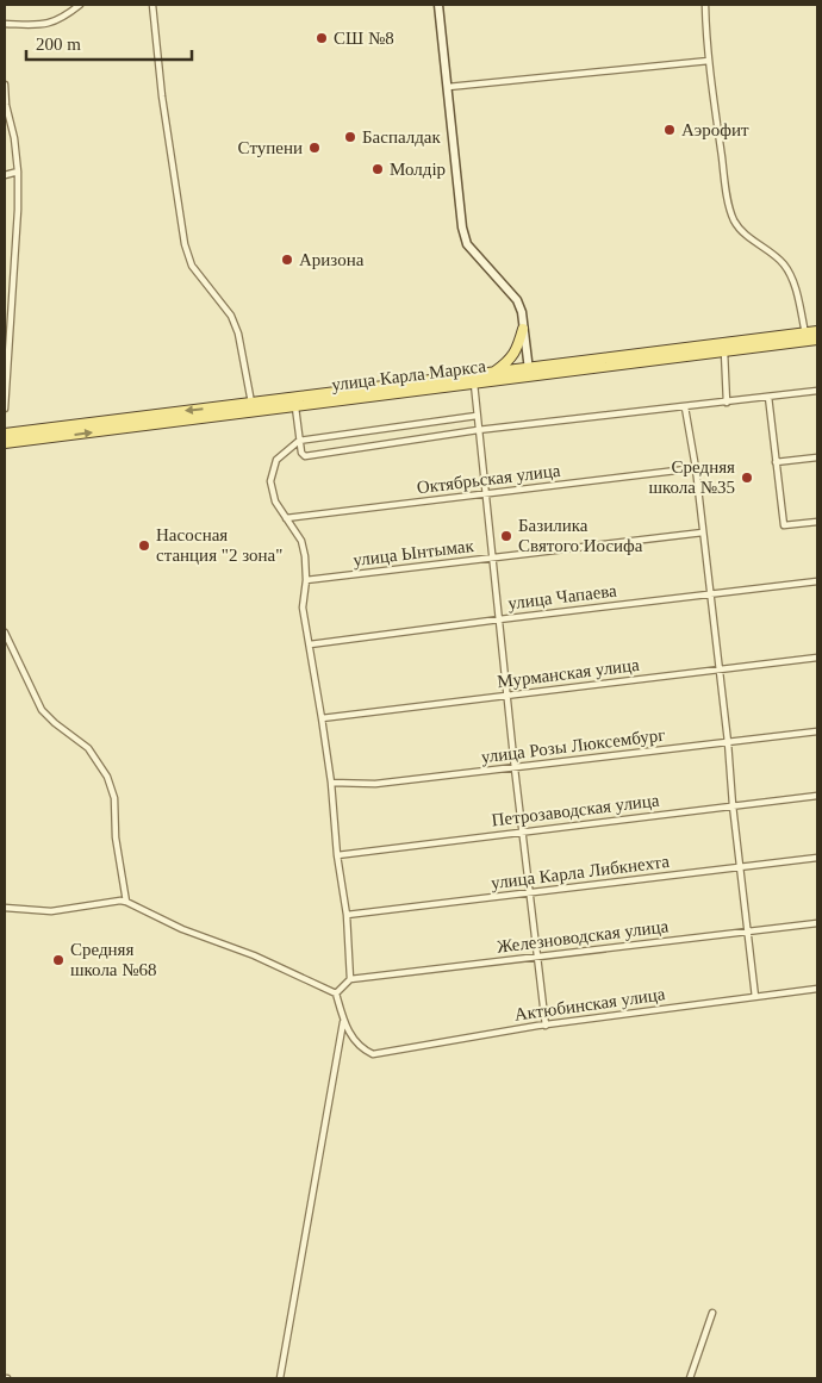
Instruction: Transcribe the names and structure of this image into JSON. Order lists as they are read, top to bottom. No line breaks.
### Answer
{"streets":{"main road":["улица Карла Маркса"],"street":["Октябрьская улица","улица Ынтымак","улица Чапаева","Мурманская улица","улица Розы Люксембург","Петрозаводская улица","улица Карла Либкнехта","Железноводская улица","Актюбинская улица"]},"places":["СШ №8","Аэрофит","Баспалдак","Ступени","Молдiр","Аризона","Средняя школа №35","Базилика Святого Иосифа","Насосная станция \"2 зона\"","Средняя школа №68"],"scale_bar":"200 m"}
